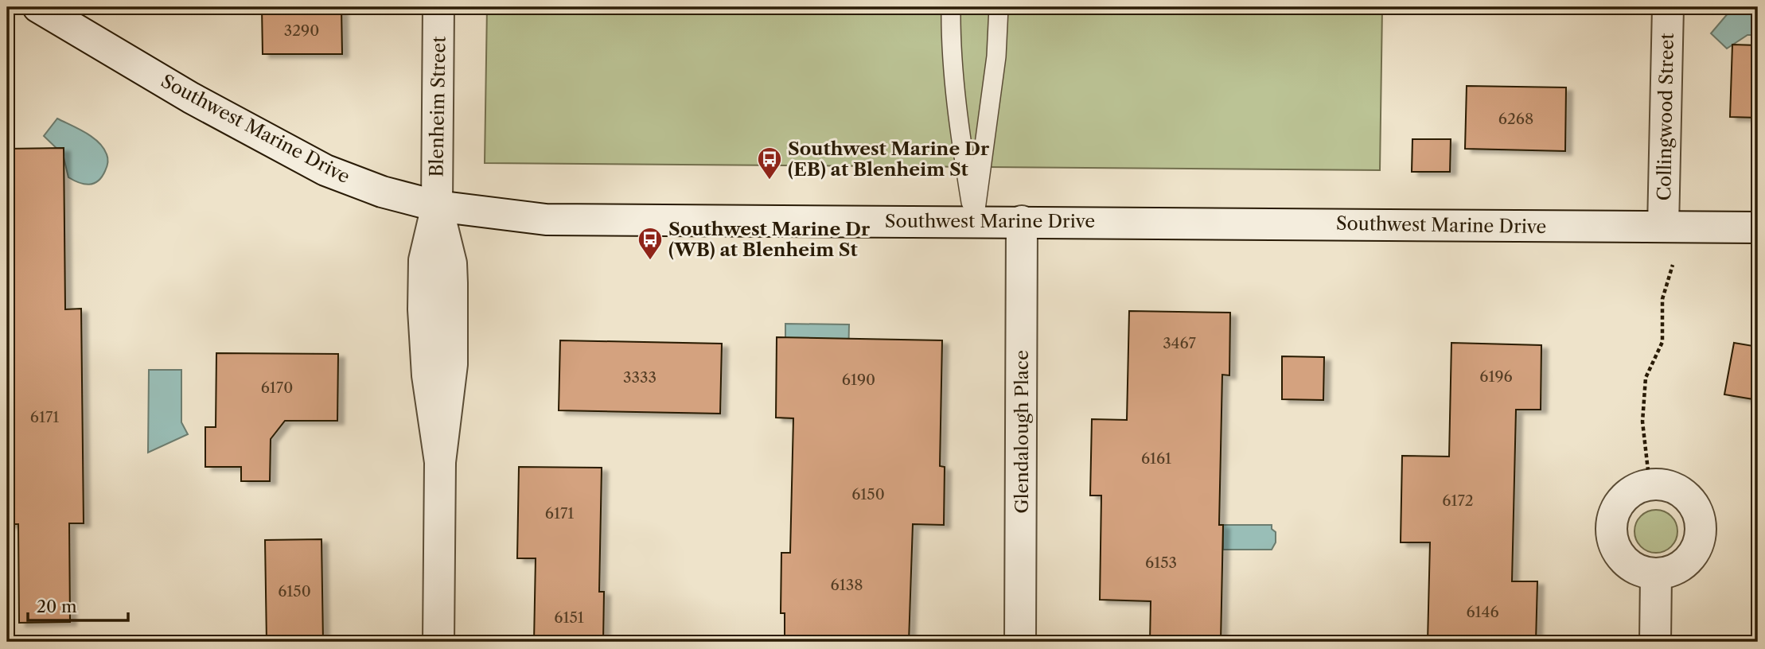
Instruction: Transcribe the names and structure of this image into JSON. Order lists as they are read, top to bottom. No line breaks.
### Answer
{"streets":{"main road":["Blenheim Street","Collingwood Street","Southwest Marine Drive","Glendalough Place"]},"crossings":[["Blenheim Street","Southwest Marine Drive"],["Collingwood Street","Southwest Marine Drive"],["Southwest Marine Drive","Glendalough Place"]],"places":{"bus stop":["Southwest Marine Dr (EB) at Blenheim St","Southwest Marine Dr (WB) at Blenheim St"]},"house_numbers":["3290","6268","3467","6196","3333","6190","6170","6171","6161","6150","6172","6171","6153","6138","6150","6146","6151"],"scale_bar":"20 m"}
